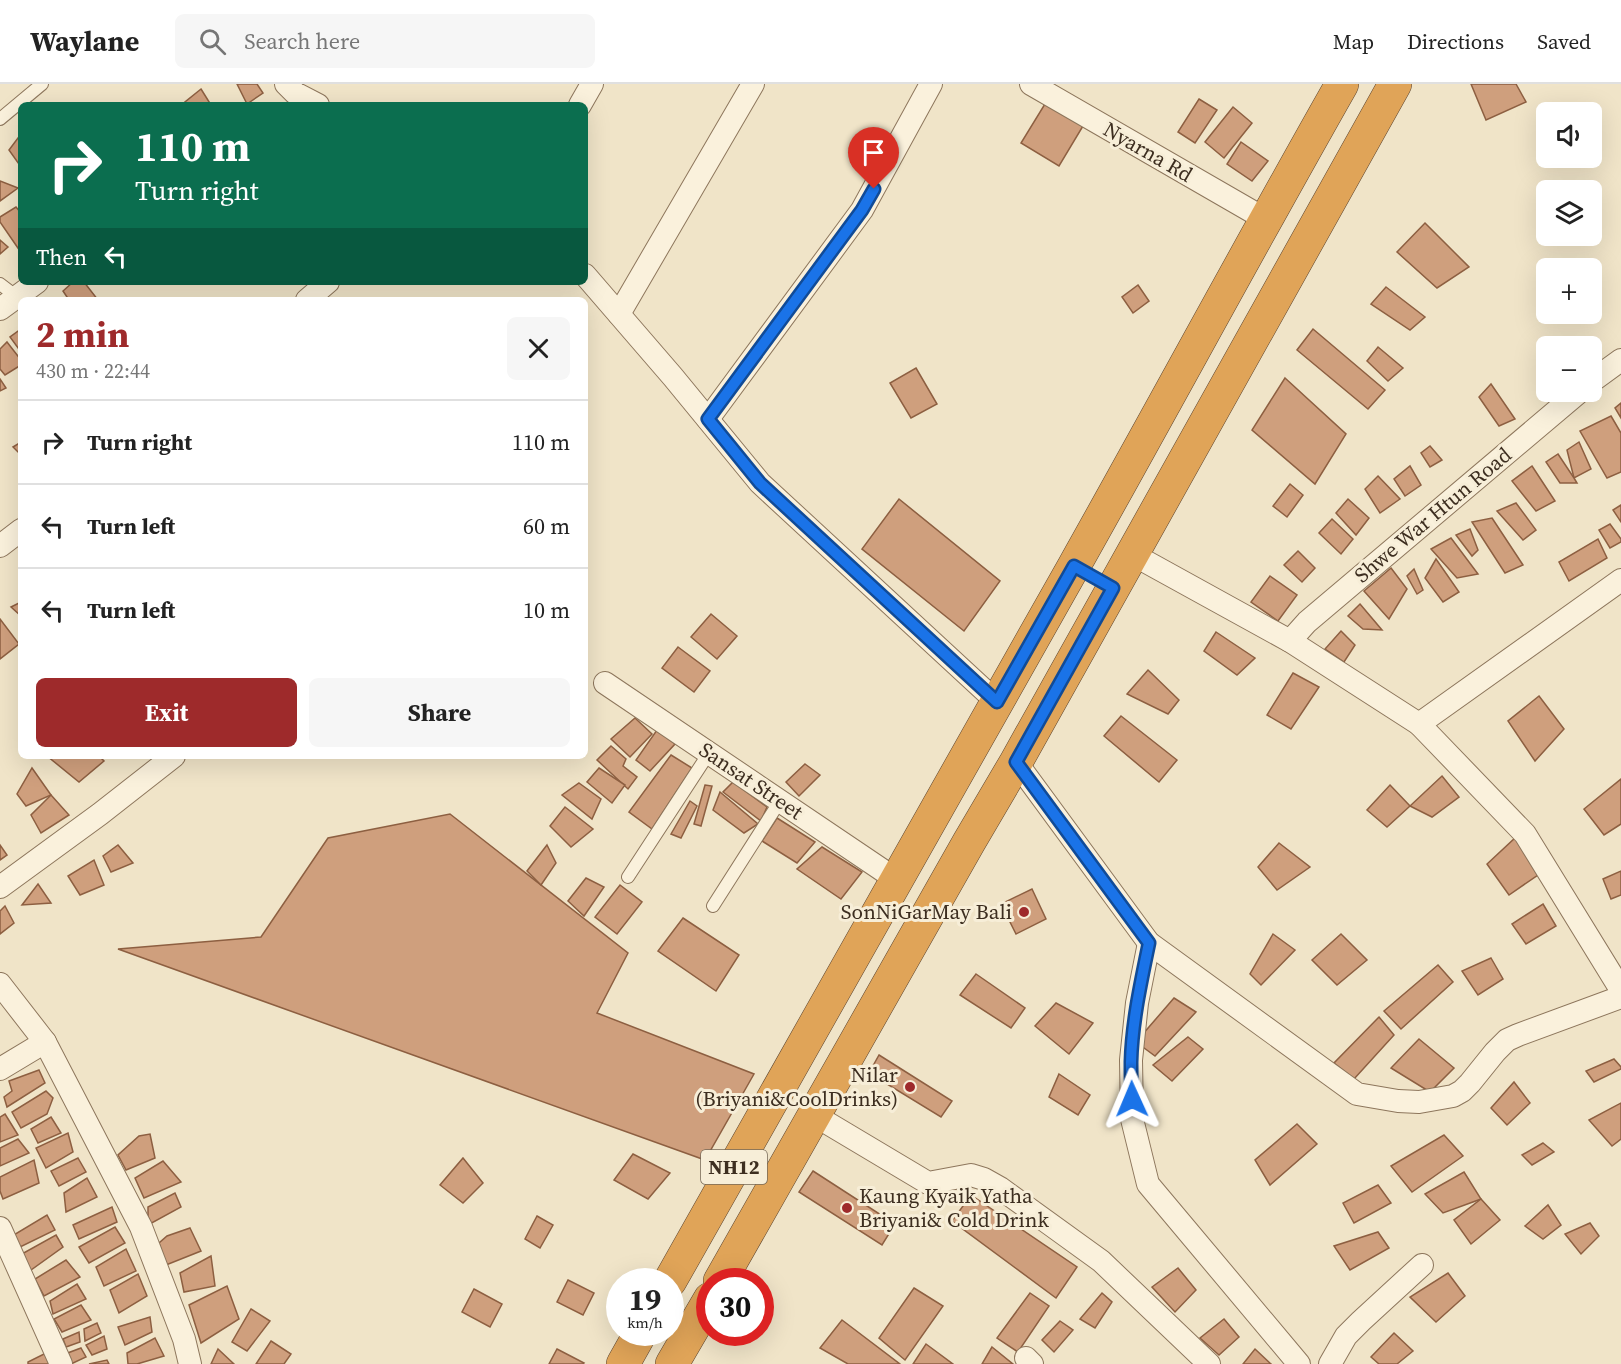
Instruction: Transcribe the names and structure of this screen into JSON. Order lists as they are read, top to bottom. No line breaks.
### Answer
{"streets":{"highway":["NH12"],"street":["Nyarna Rd","Shwe War Htun Road","Sansat Street"]},"crossings":[["Nyarna Rd","NH12"],["Sansat Street","NH12"]],"places":["SonNiGarMay Bali","Nilar (Briyani&CoolDrinks)","Kaung Kyaik Yatha Briyani& Cold Drink"],"page":{"header":"Waylane","search":"Search here","nav":["Map","Directions","Saved"],"map_buttons":["+","−"],"turn":["110 m","Turn right"],"then":"Then","heading":["2 min","430 m · 22:44"],"list":[{"name":"Turn right","value":"110 m"},{"name":"Turn left","value":"60 m"},{"name":"Turn left","value":"10 m"}],"buttons":["Exit","Share"],"speed":"19 km/h","limit":"30"}}
